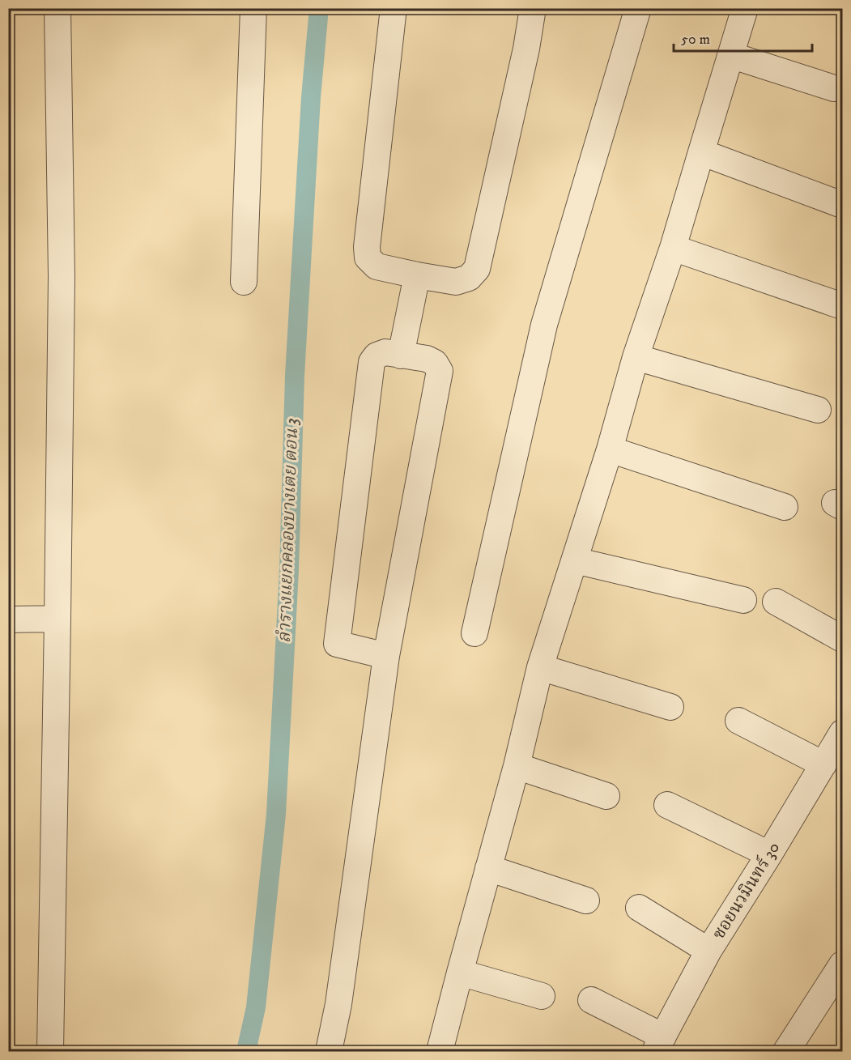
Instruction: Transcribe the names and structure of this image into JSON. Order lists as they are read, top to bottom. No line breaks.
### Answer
{"streets":{"street":["ซอยนวมินทร์ 30"]},"water":["ลำรางแยกคลองบางเตย ตอน 3"],"scale_bar":"50 m"}
